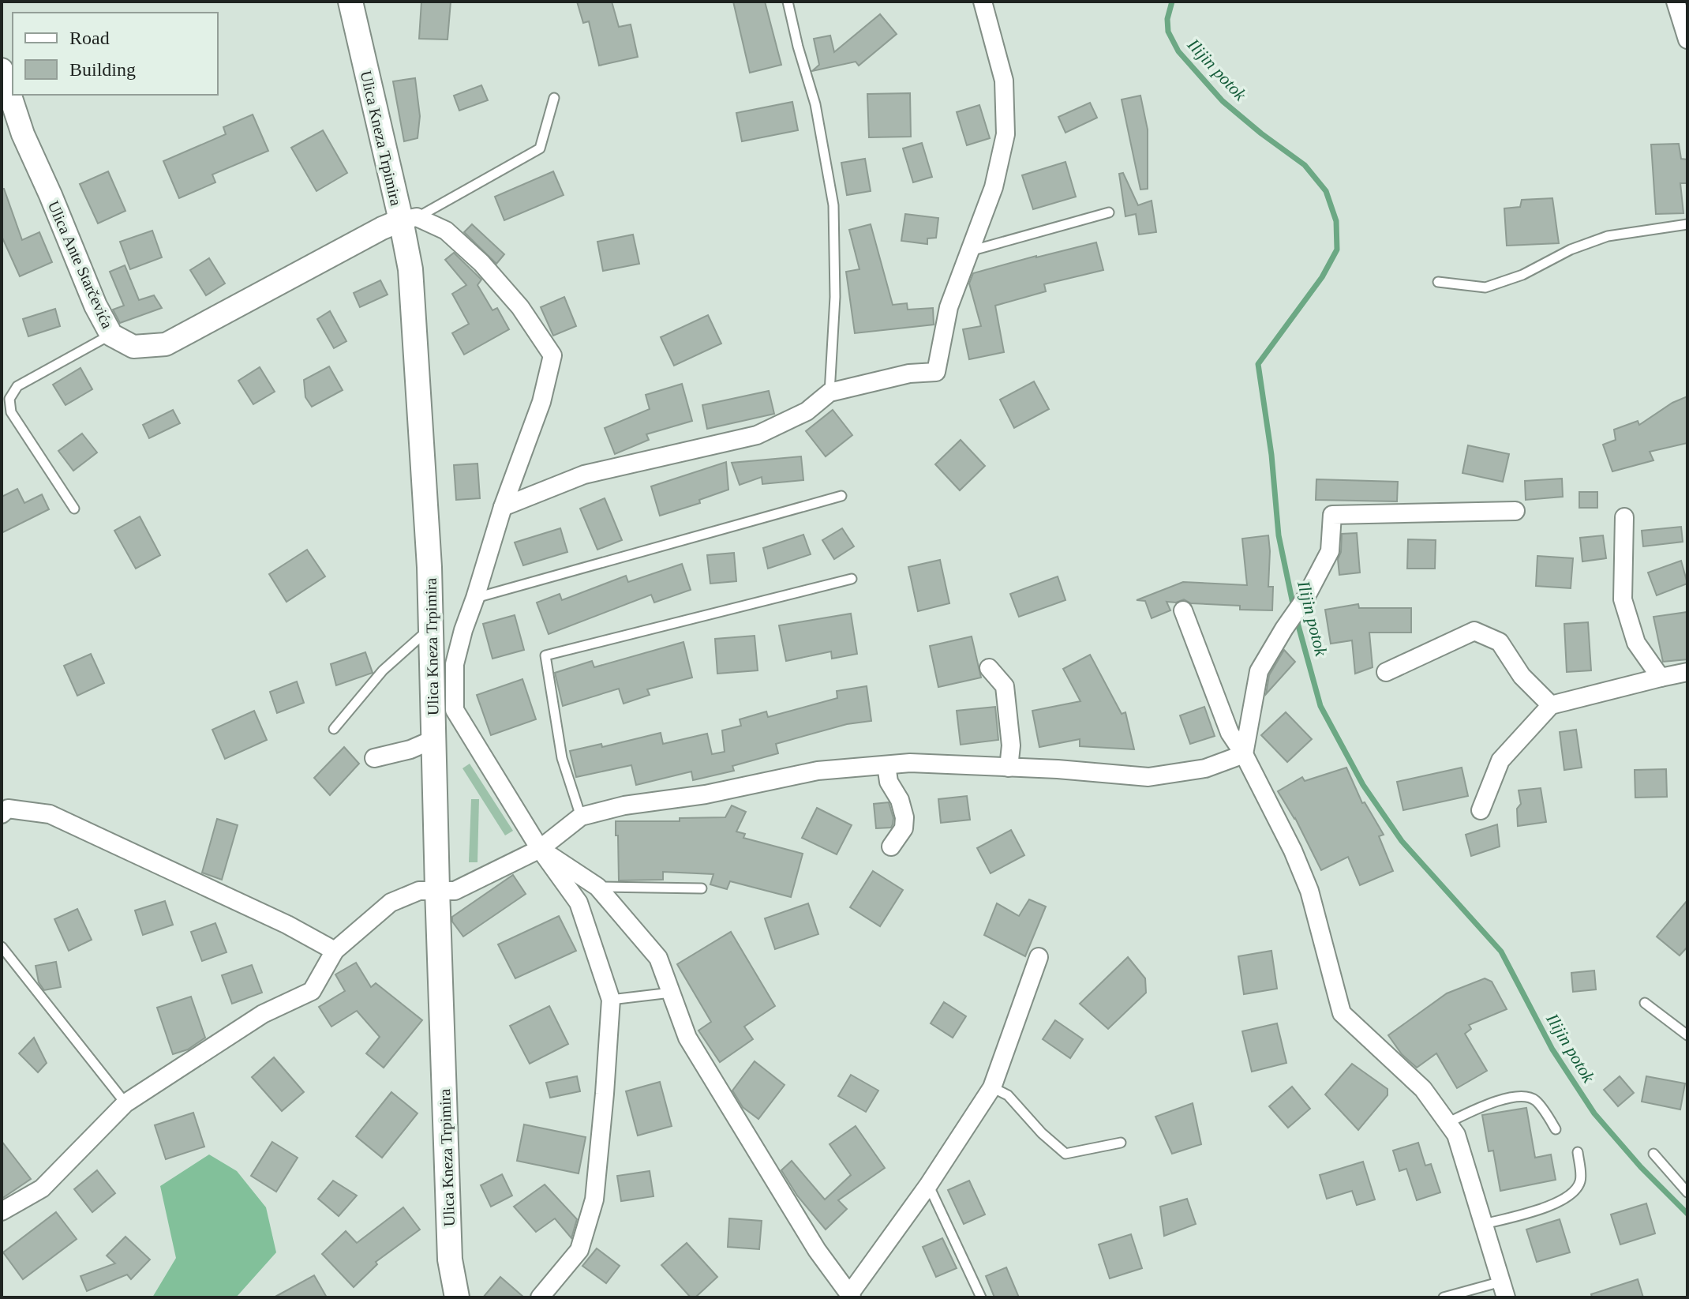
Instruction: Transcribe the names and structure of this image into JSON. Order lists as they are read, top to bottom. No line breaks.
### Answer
{"streets":{"main road":["Ulica Kneza Trpimira"],"street":["Ulica Ante Starčevića"]},"crossings":[["Ulica Kneza Trpimira","Ulica Ante Starčevića"]],"water":["Ilijin potok"],"legend":["Road","Building"]}
